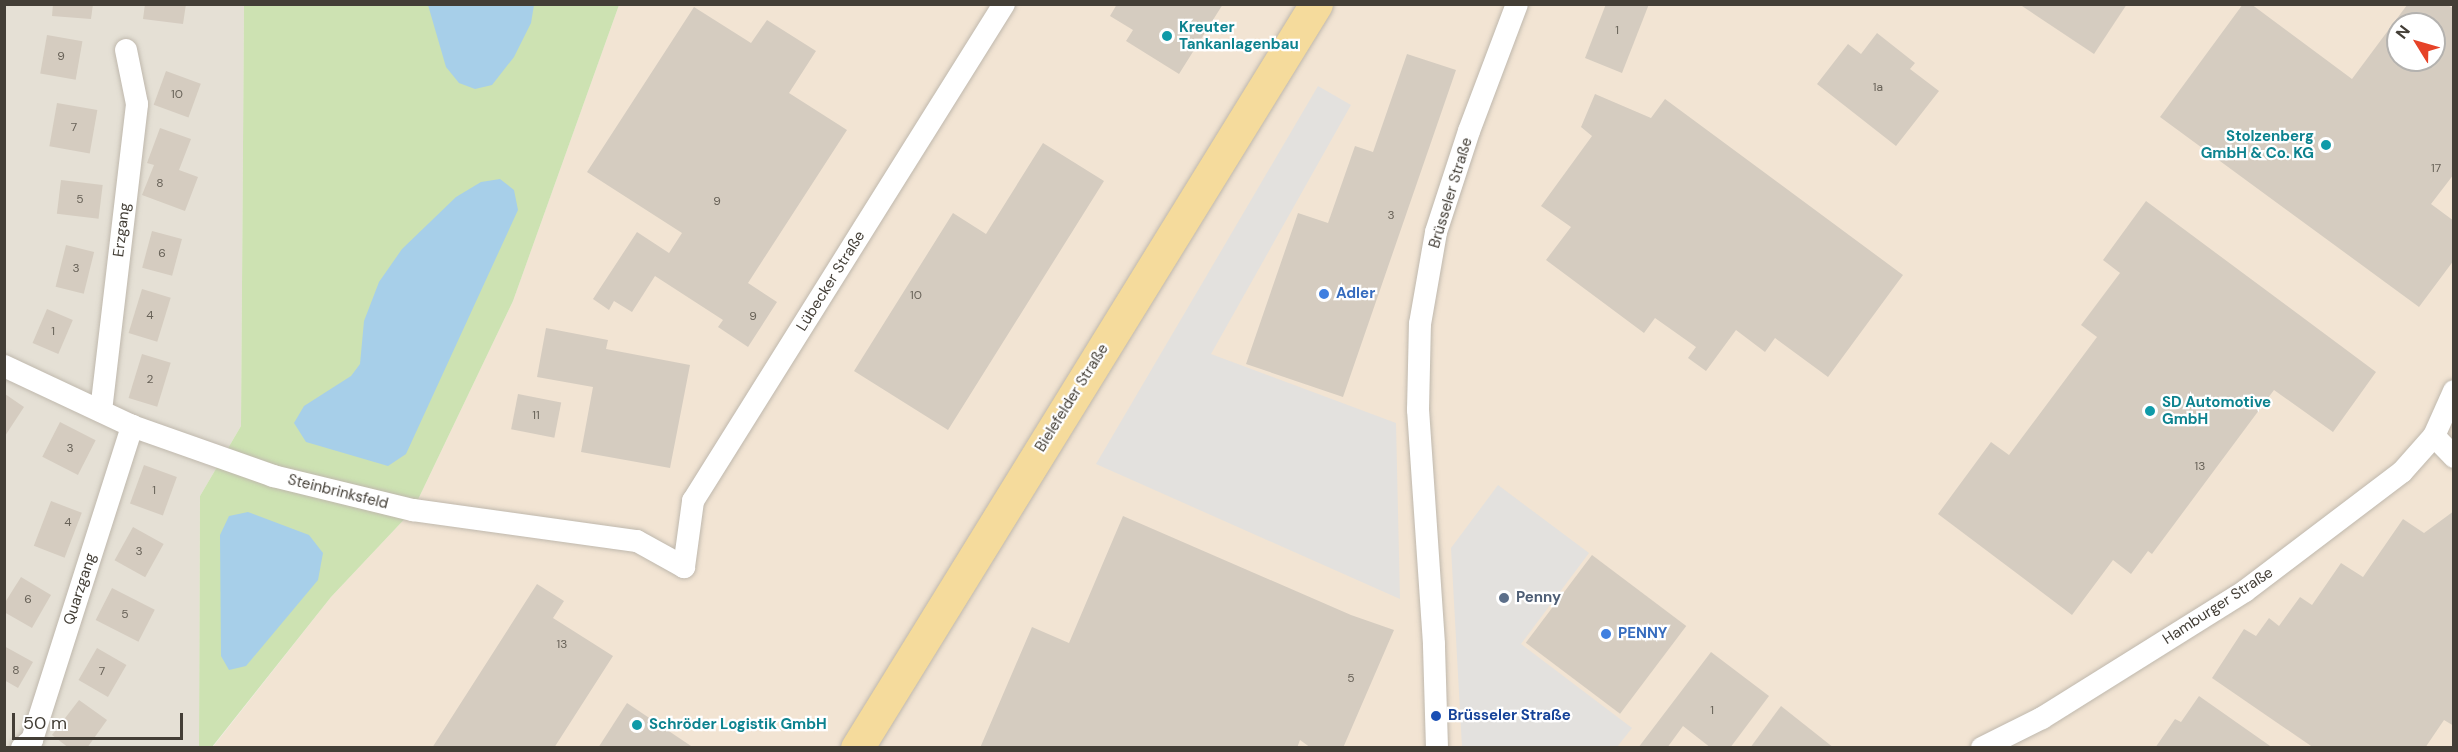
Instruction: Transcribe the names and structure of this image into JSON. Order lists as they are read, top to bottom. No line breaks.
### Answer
{"streets":{"main road":["Bielefelder Straße"],"street":["Brüsseler Straße","Erzgang","Lübecker Straße","Steinbrinksfeld","Quarzgang","Hamburger Straße"]},"crossings":[["Erzgang","Steinbrinksfeld"],["Lübecker Straße","Steinbrinksfeld"],["Steinbrinksfeld","Quarzgang"]],"places":["Kreuter Tankanlagenbau","Stolzenberg GmbH & Co. KG","Adler","SD Automotive GmbH","Penny","PENNY","Brüsseler Straße","Schröder Logistik GmbH"],"house_numbers":["1","9","1a","10","7","17","8","5","9","3","6","3","10","4","9","1","2","11","3","13","1","4","3","6","5","13","8","7","5","1"],"scale_bar":"50 m","north":"top left"}
